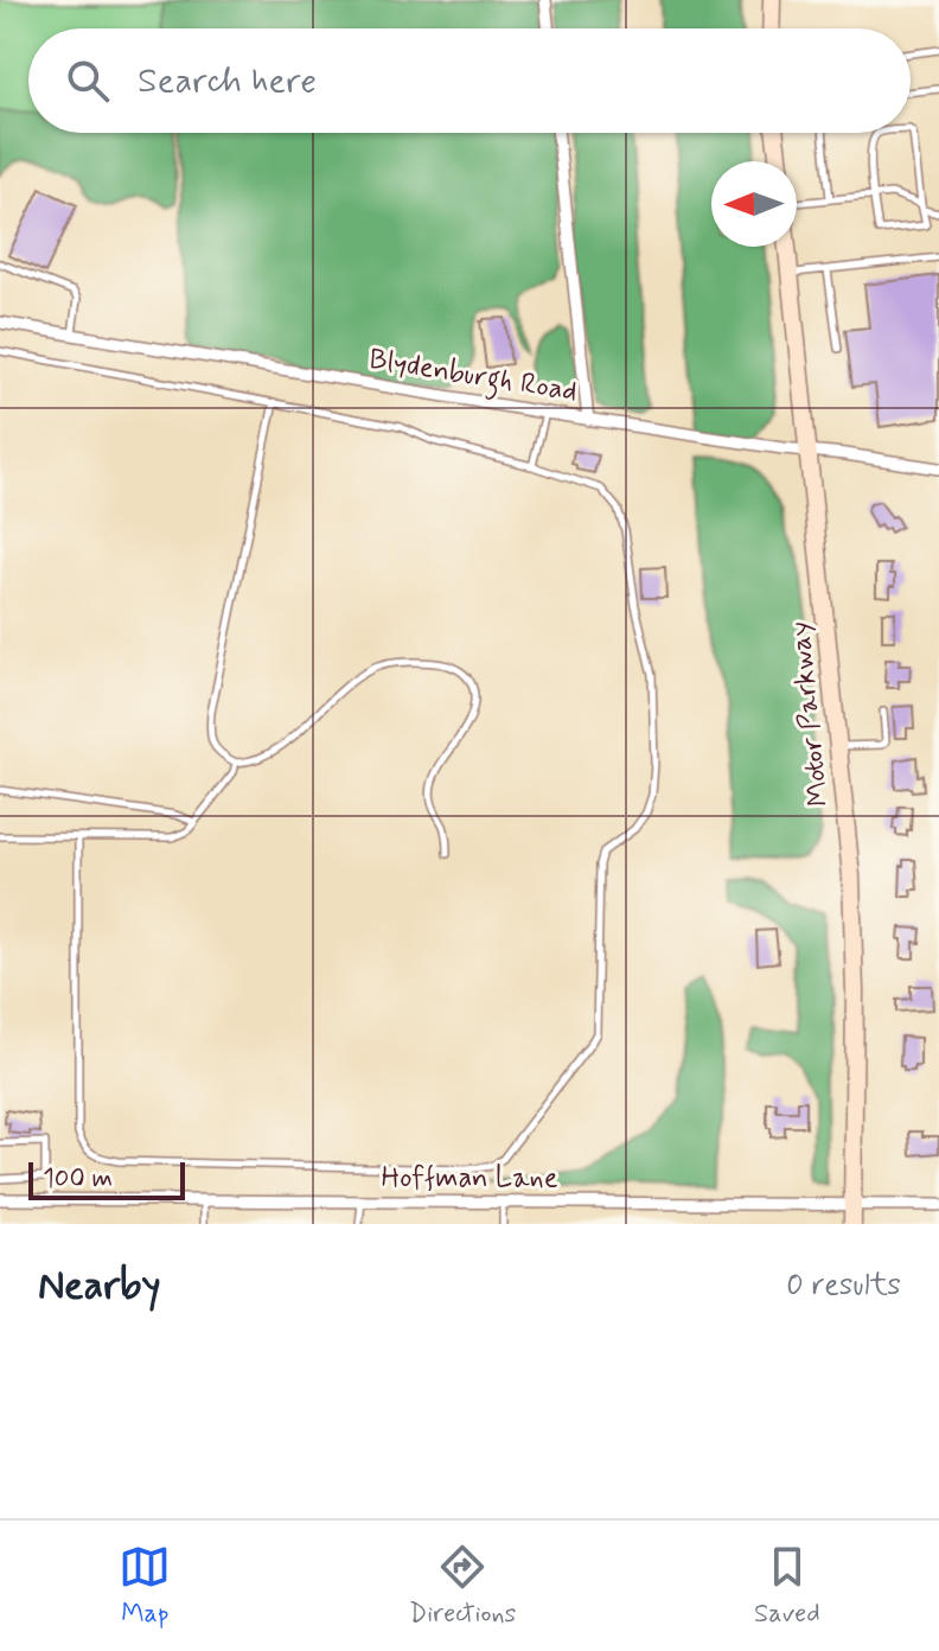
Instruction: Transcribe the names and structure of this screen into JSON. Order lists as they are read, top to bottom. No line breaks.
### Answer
{"streets":{"main road":["Motor Parkway"],"street":["Blydenburgh Road","Hoffman Lane"]},"crossings":[["Blydenburgh Road","Motor Parkway"],["Motor Parkway","Hoffman Lane"]],"scale_bar":"100 m","north":"left","page":{"search":"Search here","scale":"100 m","heading":["Nearby","0 results"],"nav":["Map","Directions","Saved"]}}
